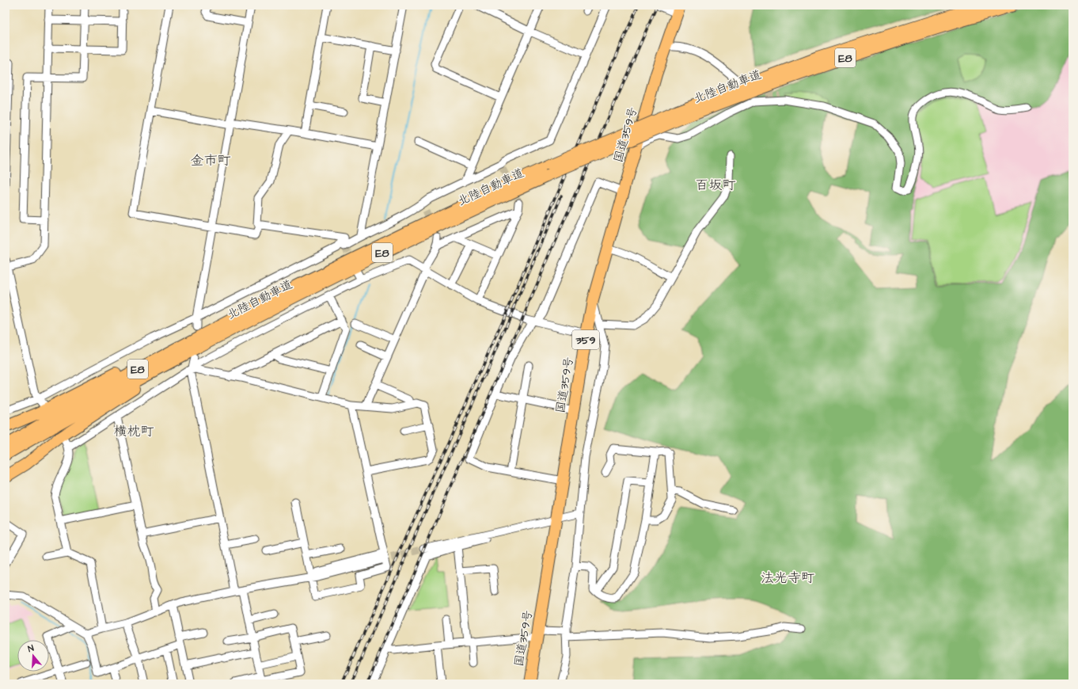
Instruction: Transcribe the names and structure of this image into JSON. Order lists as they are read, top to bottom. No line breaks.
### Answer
{"streets":{"highway":["E8","北陸自動車道","国道359号","359"]},"districts":["金市町","百坂町","横枕町","法光寺町"],"north":"top"}
